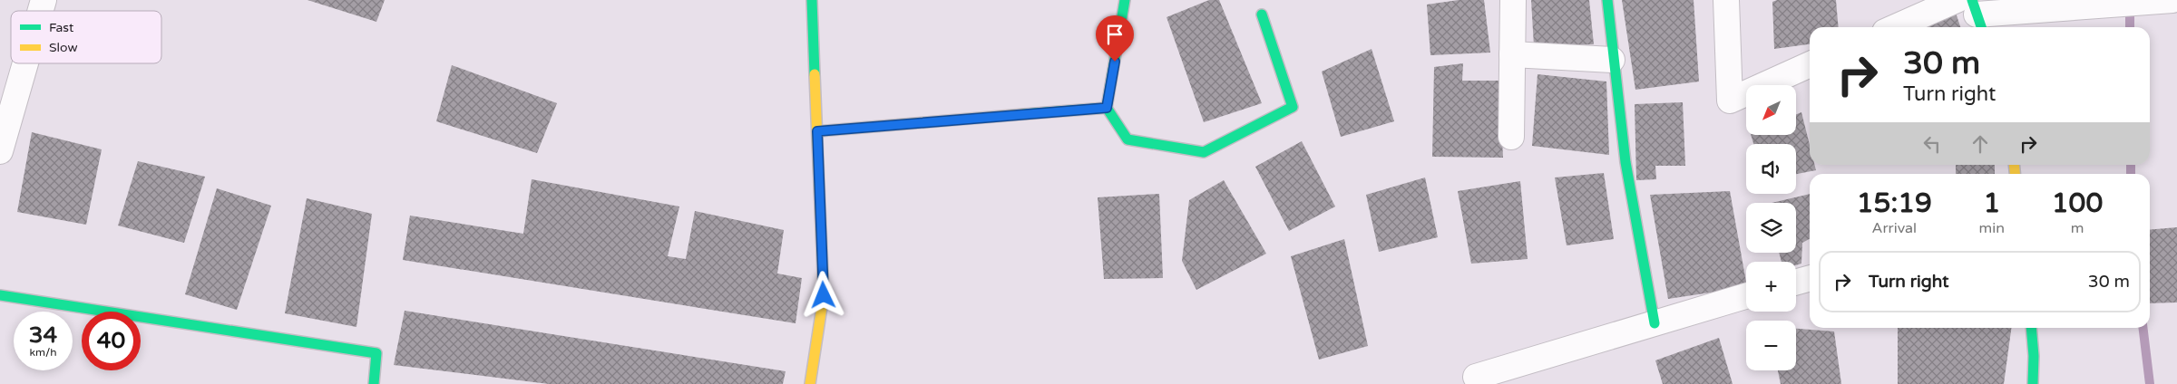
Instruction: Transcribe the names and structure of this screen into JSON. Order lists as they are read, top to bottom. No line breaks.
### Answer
{"legend":["Fast","Slow"],"north":"bottom left","page":{"turn":["30 m","Turn right"],"map_buttons":["+","−"],"eta":["15:19","Arrival","1","min","100","m"],"list":[{"name":"Turn right","value":"30 m"}],"speed":"34 km/h","limit":"40"}}
